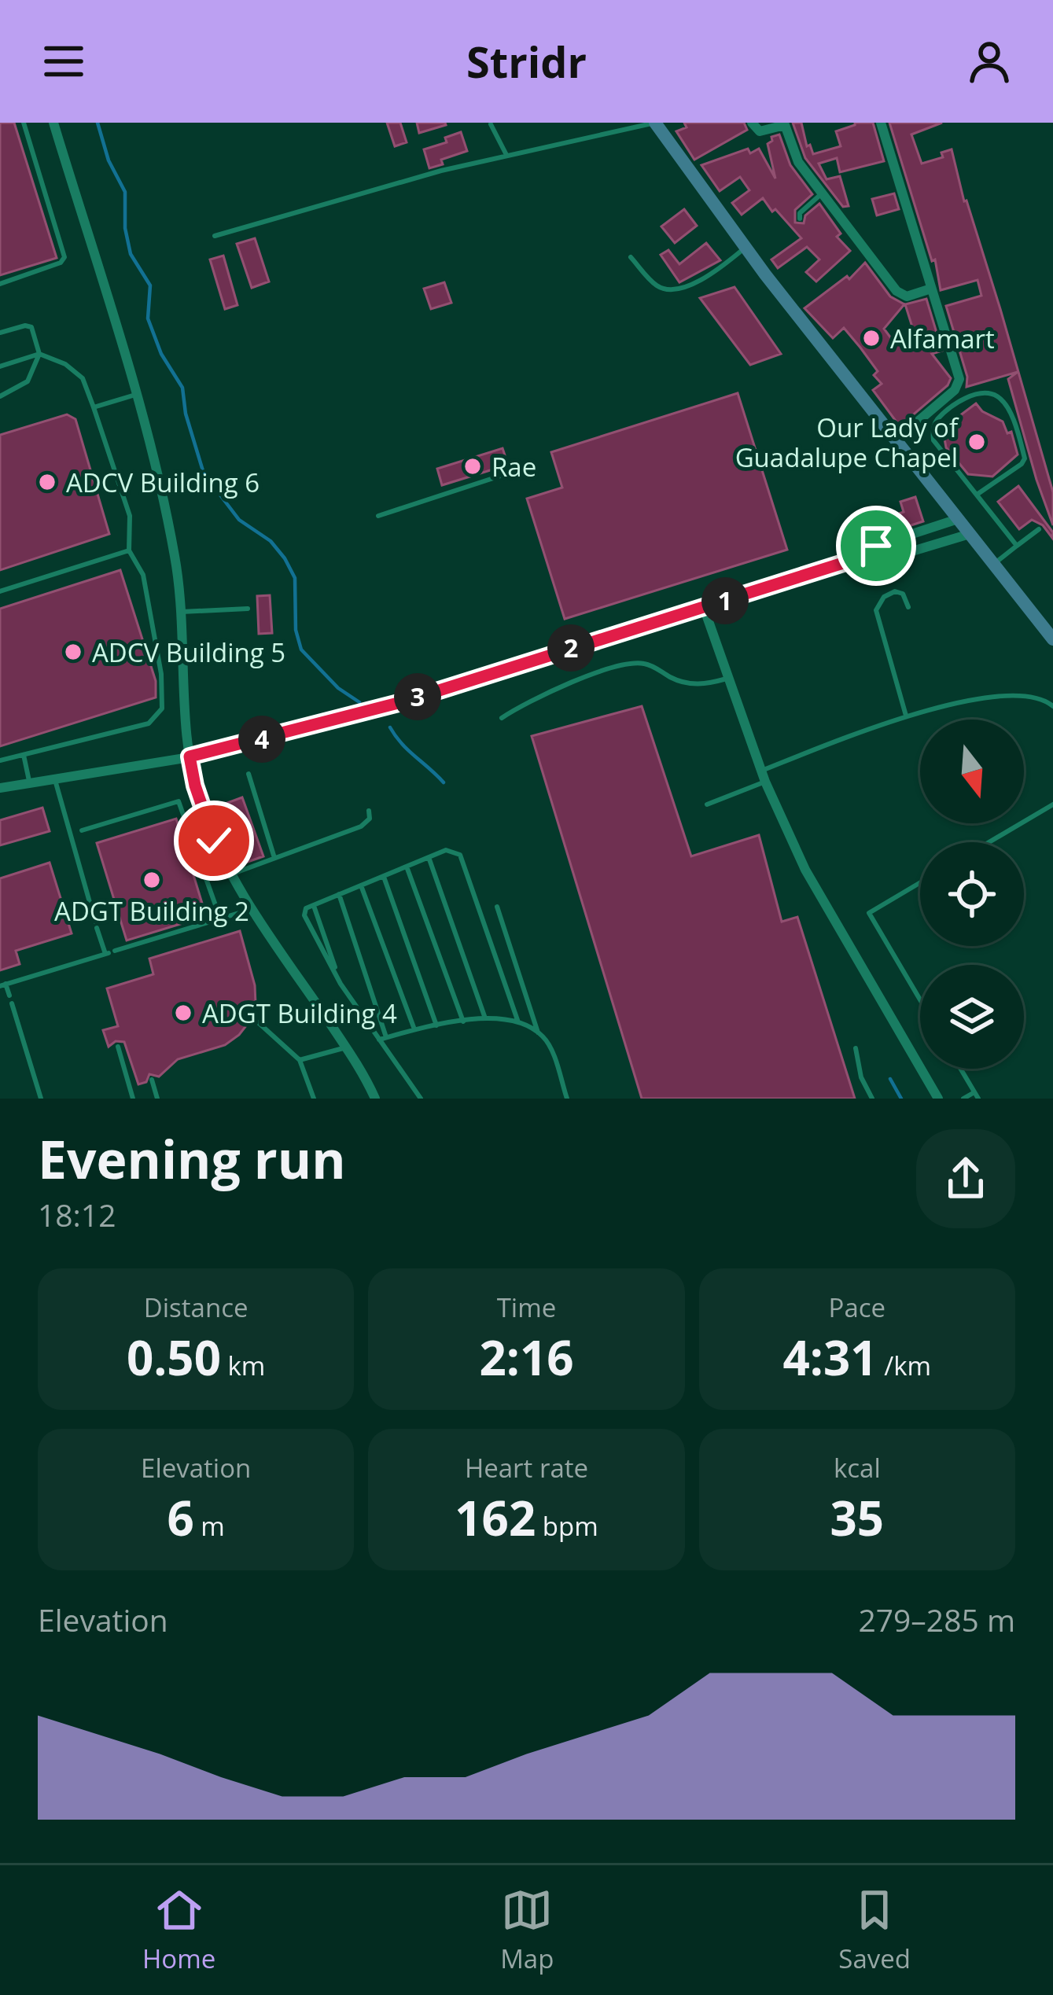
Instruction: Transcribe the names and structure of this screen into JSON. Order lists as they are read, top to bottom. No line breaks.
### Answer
{"places":["Alfamart","Our Lady of Guadalupe Chapel","Rae","ADCV Building 6","ADCV Building 5","ADGT Building 2","ADGT Building 4"],"north":"bottom","page":{"header":"Stridr","pins":["1","2","3","4"],"heading":["Evening run","18:12"],"stats":[["Distance","0.50 km"],["Time","2:16"],["Pace","4:31 /km"],["Elevation","6 m"],["Heart rate","162 bpm"],["kcal","35"]],"chart":["Elevation","279–285 m"],"tabs":["Home","Map","Saved"]}}
